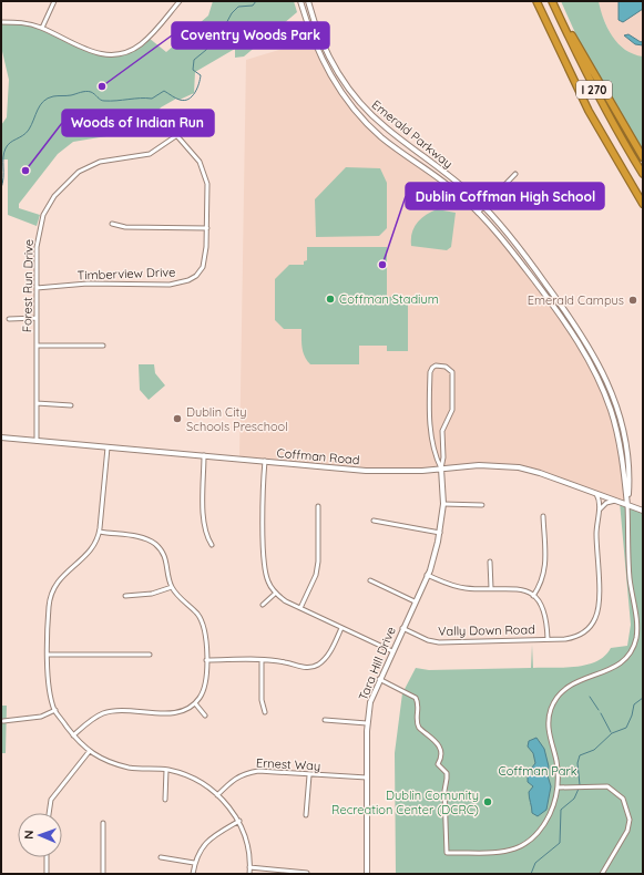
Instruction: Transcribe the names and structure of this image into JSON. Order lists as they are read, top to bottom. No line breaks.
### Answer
{"streets":{"highway":["I 270"],"main road":["Emerald Parkway","Coffman Road","Tara Hill Drive"],"street":["Timberview Drive","Forest Run Drive","Vally Down Road","Ernest Way"]},"crossings":[["Emerald Parkway","Coffman Road"],["Timberview Drive","Forest Run Drive"],["Forest Run Drive","Coffman Road"],["Coffman Road","Vally Down Road"],["Coffman Road","Tara Hill Drive"],["Vally Down Road","Tara Hill Drive"],["Tara Hill Drive","Ernest Way"]],"parks":["Coffman Park"],"places":["Coventry Woods Park","Woods of Indian Run","Dublin Coffman High School","Coffman Stadium","Emerald Campus","Dublin City Schools Preschool","Dublin Comunity Recreation Center (DCRC)"],"north":"left"}
